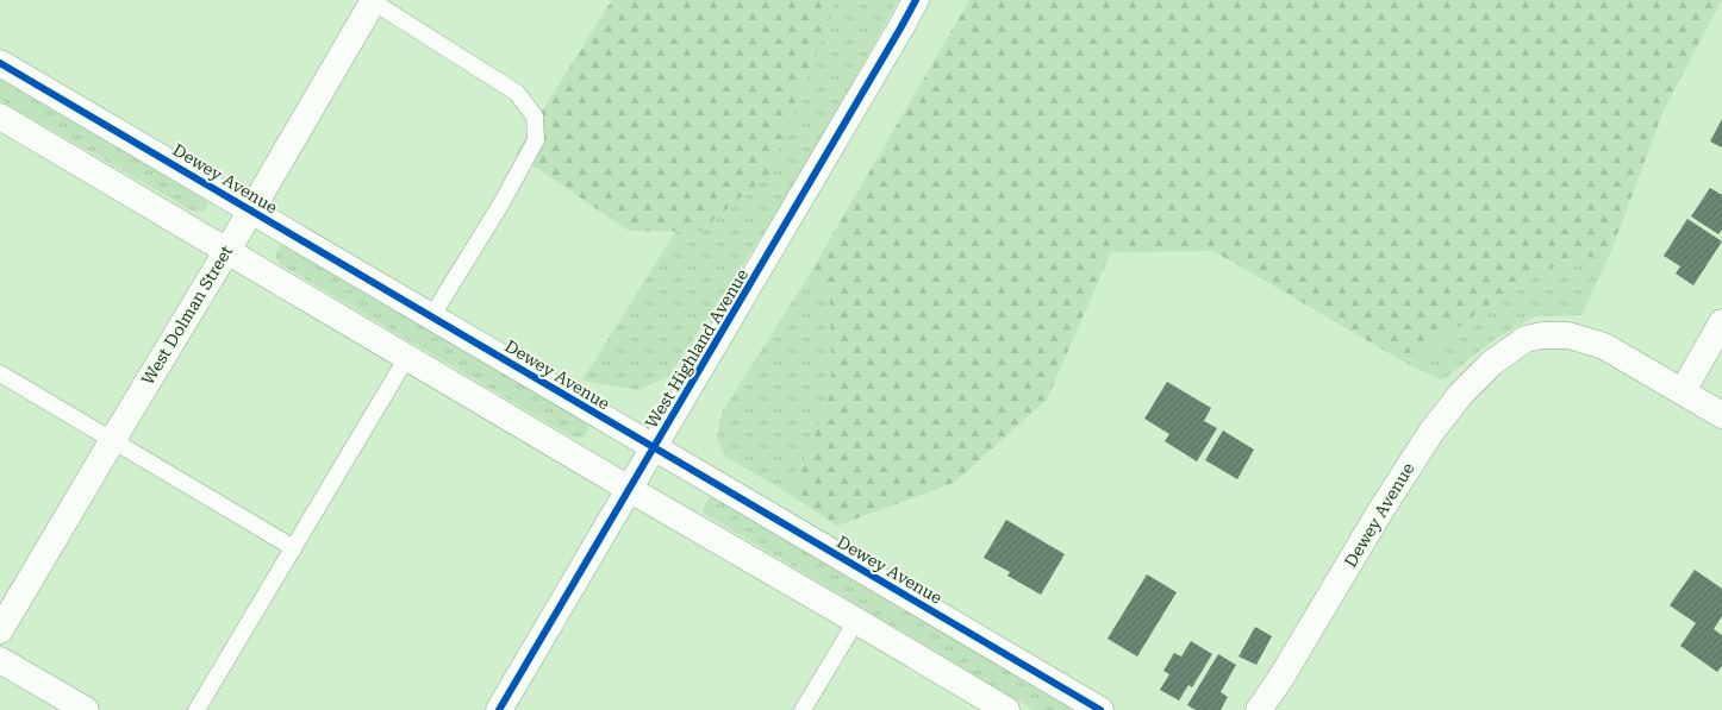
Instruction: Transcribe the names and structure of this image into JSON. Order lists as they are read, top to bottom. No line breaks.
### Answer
{"streets":{"street":["Dewey Avenue","West Dolman Street","West Highland Avenue"]},"crossings":[["Dewey Avenue","West Dolman Street"],["Dewey Avenue","West Highland Avenue"]]}
